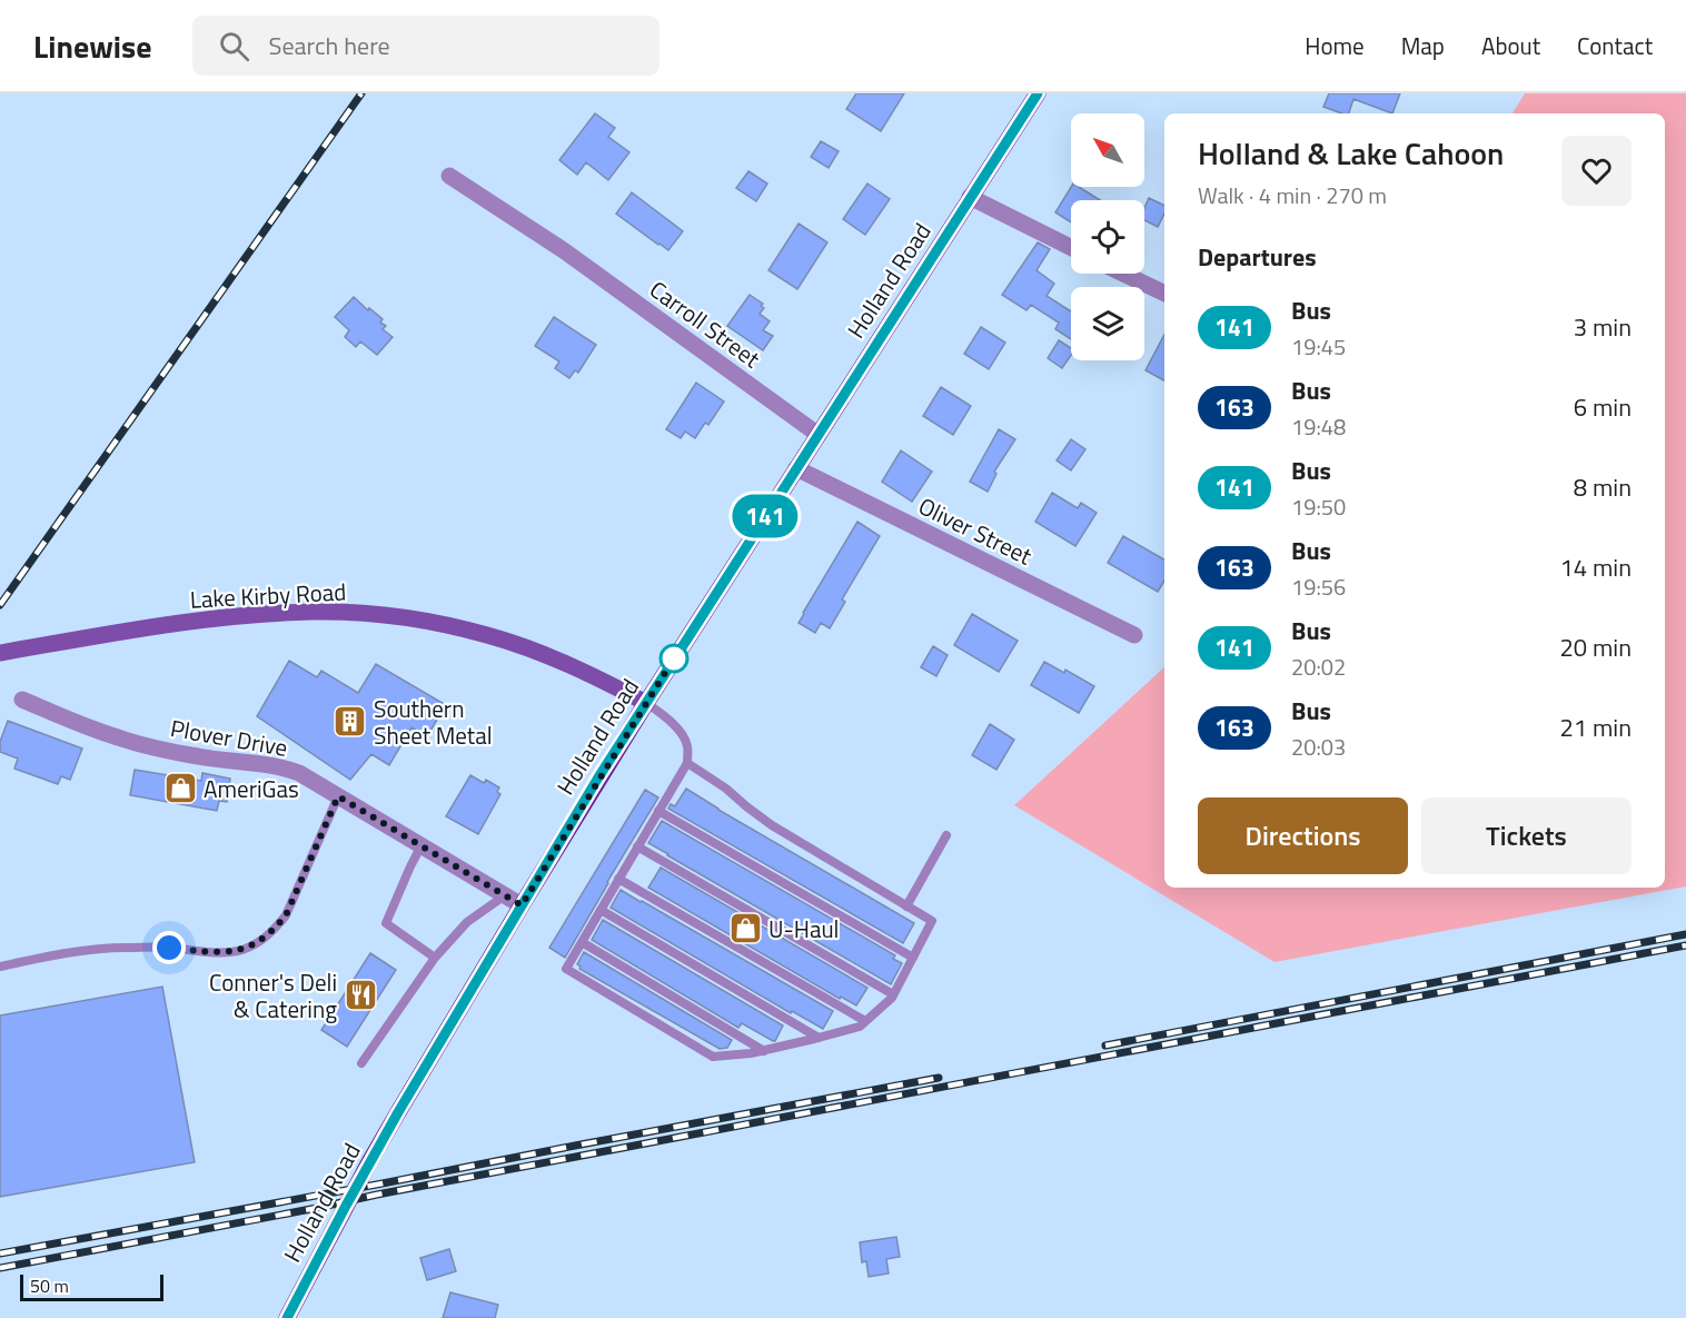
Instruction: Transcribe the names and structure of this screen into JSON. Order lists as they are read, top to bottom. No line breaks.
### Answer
{"streets":{"main road":["Holland Road"],"street":["Carroll Street","Oliver Street","Lake Kirby Road","Plover Drive"]},"crossings":[["Holland Road","Carroll Street"],["Holland Road","Oliver Street"],["Holland Road","Lake Kirby Road"],["Holland Road","Plover Drive"]],"places":{"building":["Southern Sheet Metal"],"shop":["AmeriGas","U-Haul"],"restaurant":["Conner's Deli & Catering"]},"lines":["bus line 141"],"scale_bar":"50 m","north":"top left","page":{"header":"Linewise","search":"Search here","nav":["Home","Map","About","Contact"],"on_map":"141","heading":[["Holland & Lake Cahoon","Walk · 4 min · 270 m"],"Departures"],"list":[{"mark":"141","name":"Bus","note":"19:45","value":"3 min"},{"mark":"163","name":"Bus","note":"19:48","value":"6 min"},{"mark":"141","name":"Bus","note":"19:50","value":"8 min"},{"mark":"163","name":"Bus","note":"19:56","value":"14 min"},{"mark":"141","name":"Bus","note":"20:02","value":"20 min"},{"mark":"163","name":"Bus","note":"20:03","value":"21 min"}],"buttons":["Directions","Tickets"],"scale":"50 m"}}
